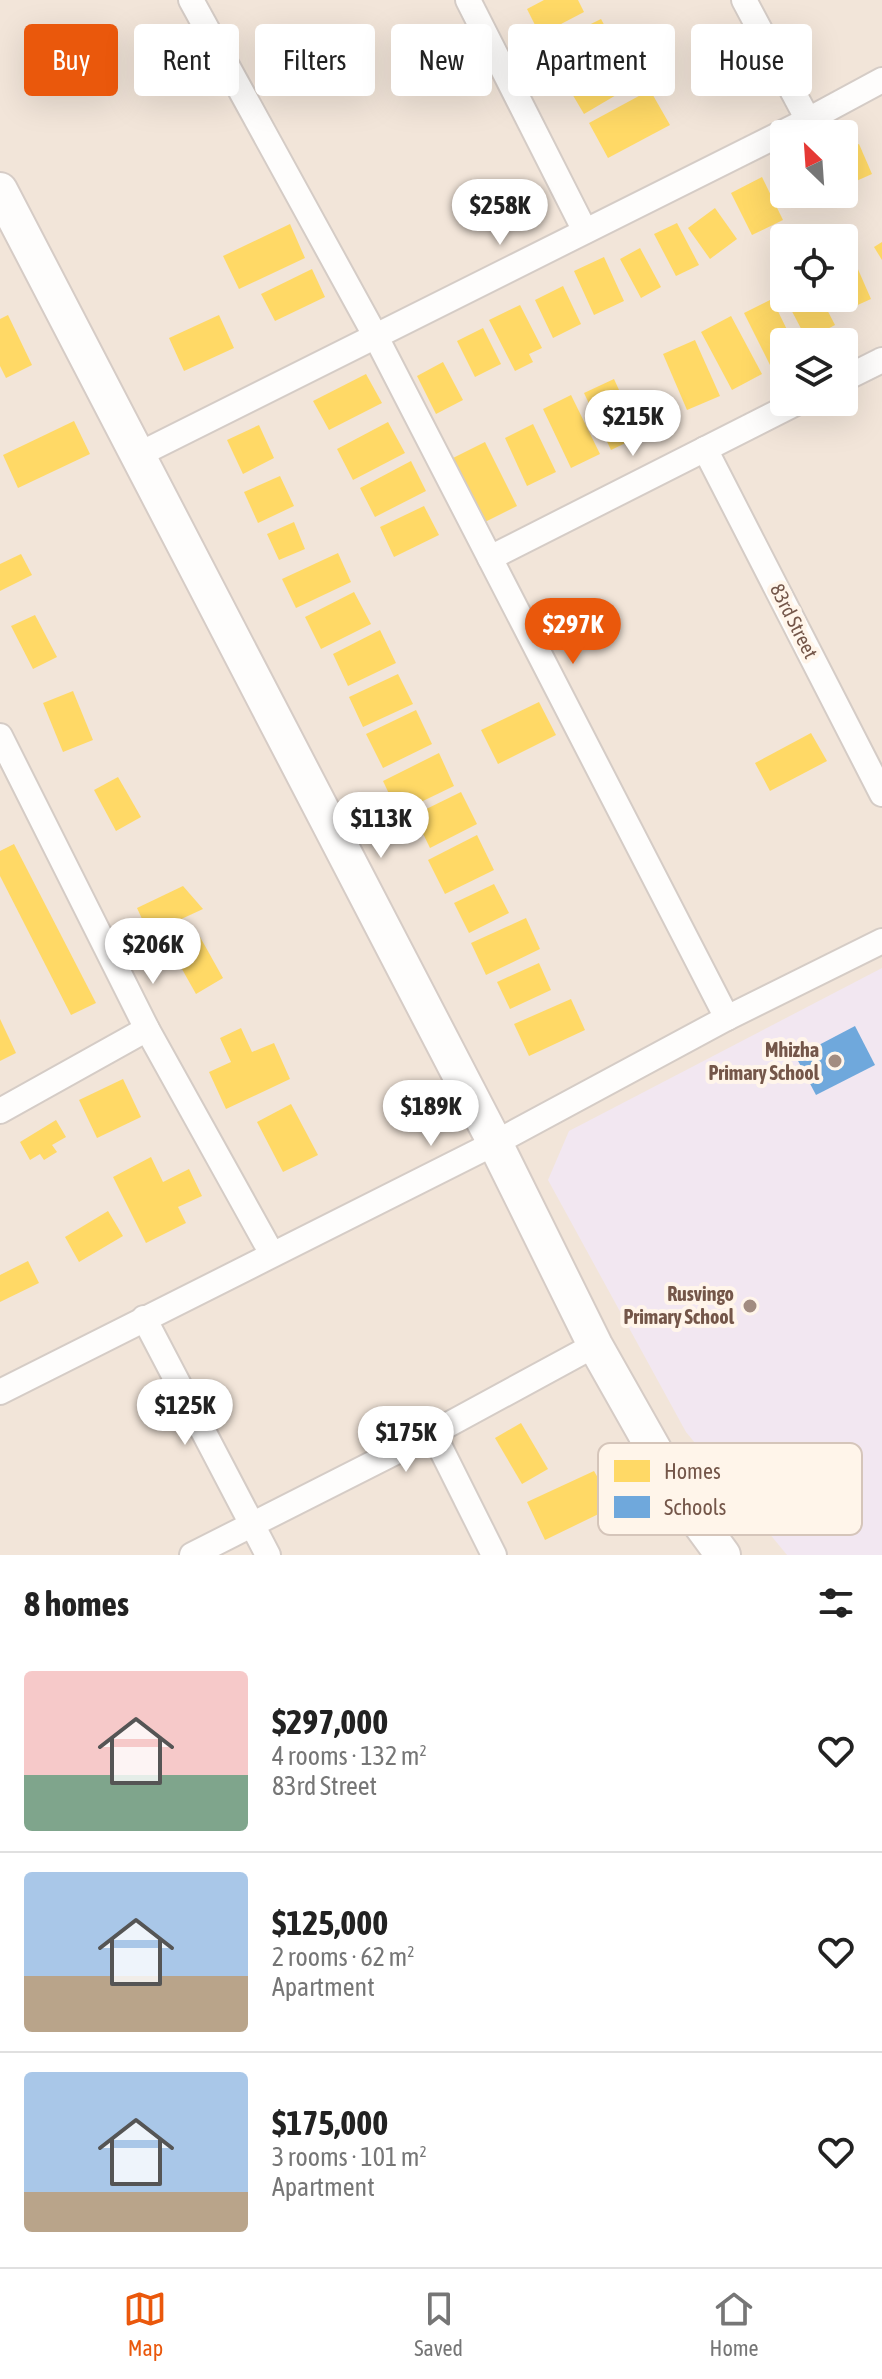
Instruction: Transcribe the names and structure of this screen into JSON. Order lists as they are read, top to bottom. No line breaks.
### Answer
{"streets":{"street":["83rd Street"]},"places":["Mhizha Primary School","Rusvingo Primary School"],"legend":["Homes","Schools"],"north":"top left","page":{"chip":["Buy","Rent","Filters","New","Apartment","House"],"price":["$258K","$215K","$297K","$113K","$206K","$189K","$125K","$175K"],"heading":"8 homes","list":[{"name":"$297,000","note":"4 rooms · 132 m² · 83rd Street"},{"name":"$125,000","note":"2 rooms · 62 m² · Apartment"},{"name":"$175,000","note":"3 rooms · 101 m² · Apartment"}],"tabs":["Map","Saved","Home"]}}
